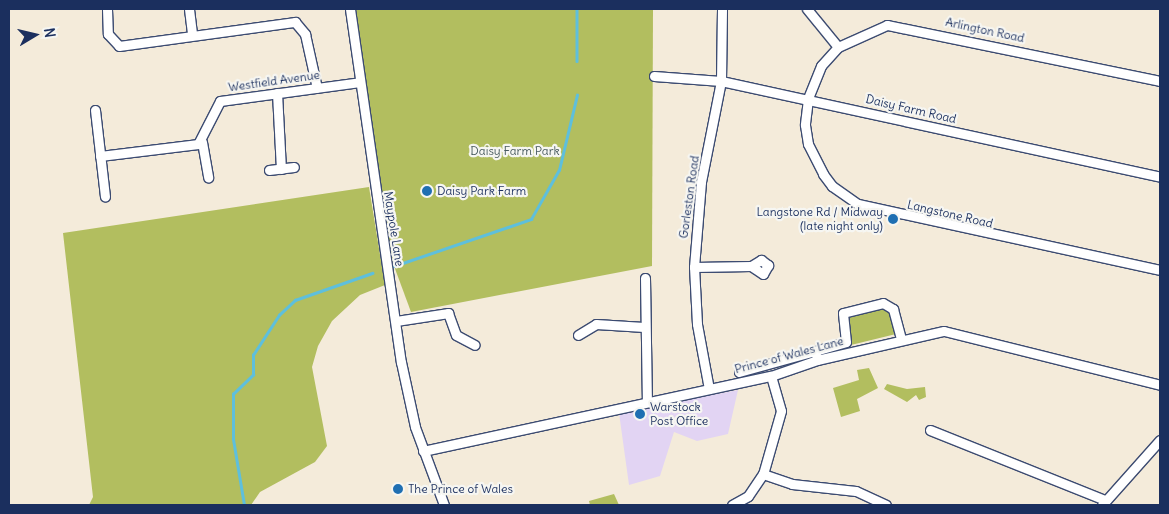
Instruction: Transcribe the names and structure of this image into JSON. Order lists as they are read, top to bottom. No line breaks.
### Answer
{"streets":{"street":["Arlington Road","Westfield Avenue","Daisy Farm Road","Gorleston Road","Langstone Road","Maypole Lane","Prince of Wales Lane"]},"crossings":[["Arlington Road","Daisy Farm Road"],["Arlington Road","Langstone Road"],["Westfield Avenue","Maypole Lane"],["Daisy Farm Road","Gorleston Road"],["Daisy Farm Road","Langstone Road"],["Gorleston Road","Prince of Wales Lane"],["Maypole Lane","Prince of Wales Lane"]],"parks":["Daisy Farm Park"],"places":["Daisy Park Farm","Langstone Rd / Midway (late night only)","Warstock Post Office","The Prince of Wales"],"north":"right"}
